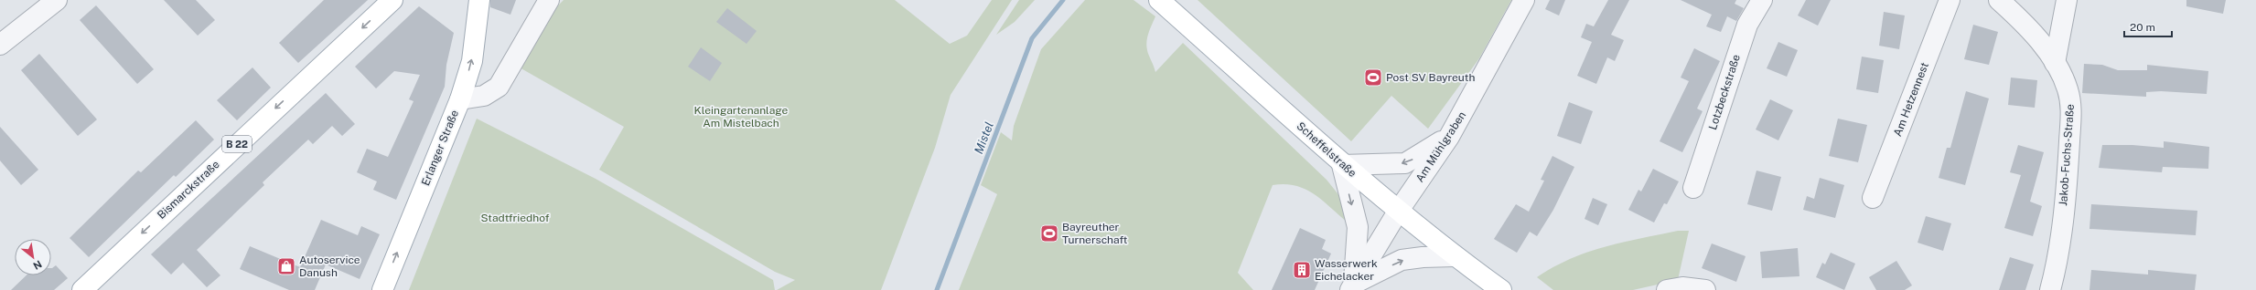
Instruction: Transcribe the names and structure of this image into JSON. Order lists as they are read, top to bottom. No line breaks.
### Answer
{"streets":{"main road":["B 22","Erlanger Straße","Scheffelstraße","Bismarckstraße"],"street":["Lotzbeckstraße","Am Hetzennest","Am Mühlgraben","Jakob-Fuchs-Straße"]},"crossings":[["Am Mühlgraben","Scheffelstraße"]],"one_way":["Erlanger Straße","Bismarckstraße"],"water":["Mistel"],"parks":["Kleingartenanlage Am Mistelbach","Stadtfriedhof"],"places":{"sports":["Post SV Bayreuth","Bayreuther Turnerschaft"],"shop":["Autoservice Danush"],"building":["Wasserwerk Eichelacker"]},"scale_bar":"20 m","north":"bottom right"}
